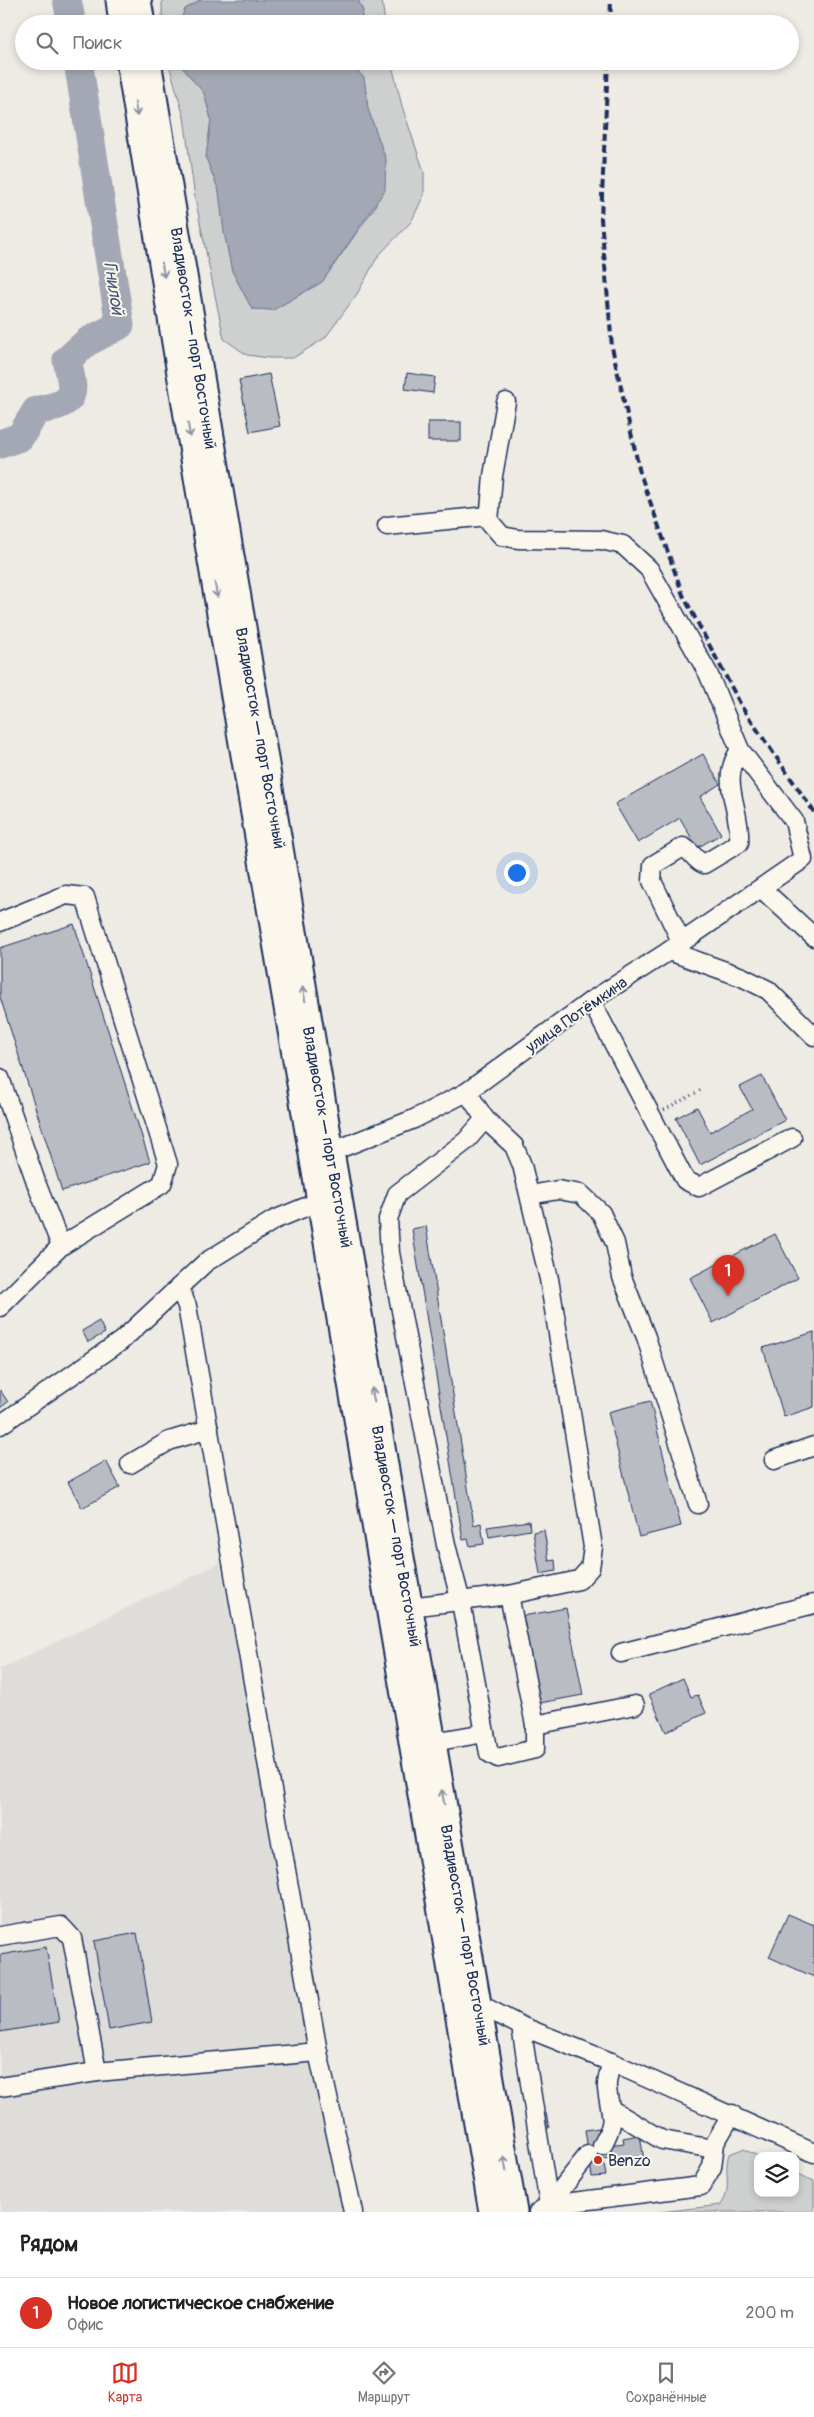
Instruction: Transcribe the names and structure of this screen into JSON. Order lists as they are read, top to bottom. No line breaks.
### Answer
{"streets":{"highway":["Владивосток — порт Восточный"],"street":["улица Потёмкина"]},"crossings":[["Владивосток — порт Восточный","улица Потёмкина"]],"water":["Гнилой"],"places":["Benzo"],"page":{"search":"Поиск","pins":"1","heading":"Рядом","list":[{"mark":"1","name":"Новое логистическое снабжение","note":"Офис","value":"200 m"}],"nav":["Карта","Маршрут","Сохранённые"]}}
